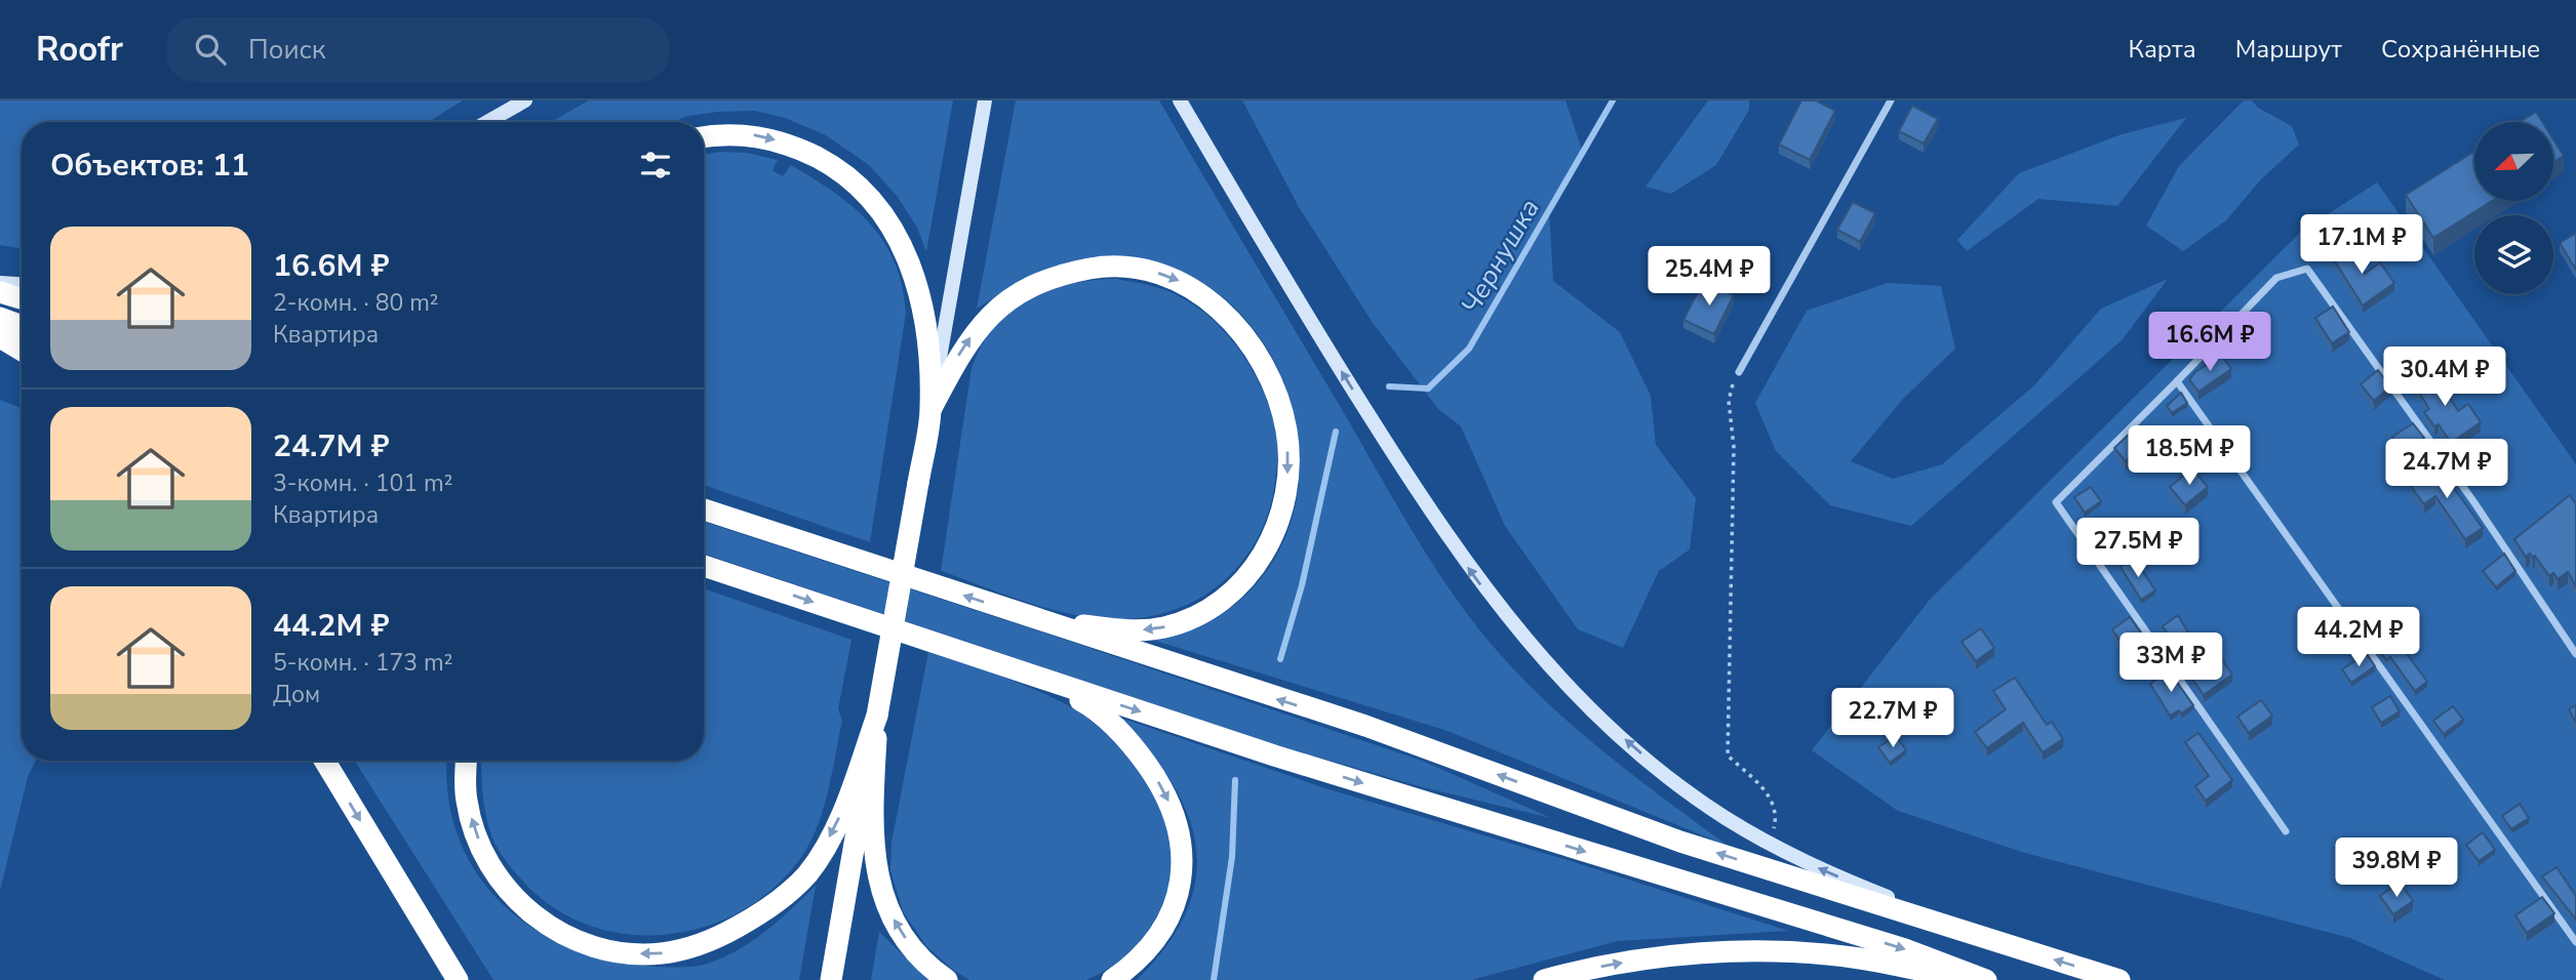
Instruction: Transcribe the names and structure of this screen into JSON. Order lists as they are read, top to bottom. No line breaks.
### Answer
{"water":["Чернушка"],"north":"bottom left","page":{"header":"Roofr","search":"Поиск","nav":["Карта","Маршрут","Сохранённые"],"heading":"Объектов: 11","list":[{"name":"16.6M ₽","note":"2-комн. · 80 m² · Квартира"},{"name":"24.7M ₽","note":"3-комн. · 101 m² · Квартира"},{"name":"44.2M ₽","note":"5-комн. · 173 m² · Дом"}],"price":["17.1M ₽","25.4M ₽","16.6M ₽","30.4M ₽","18.5M ₽","24.7M ₽","27.5M ₽","44.2M ₽","33M ₽","22.7M ₽","39.8M ₽"]}}
